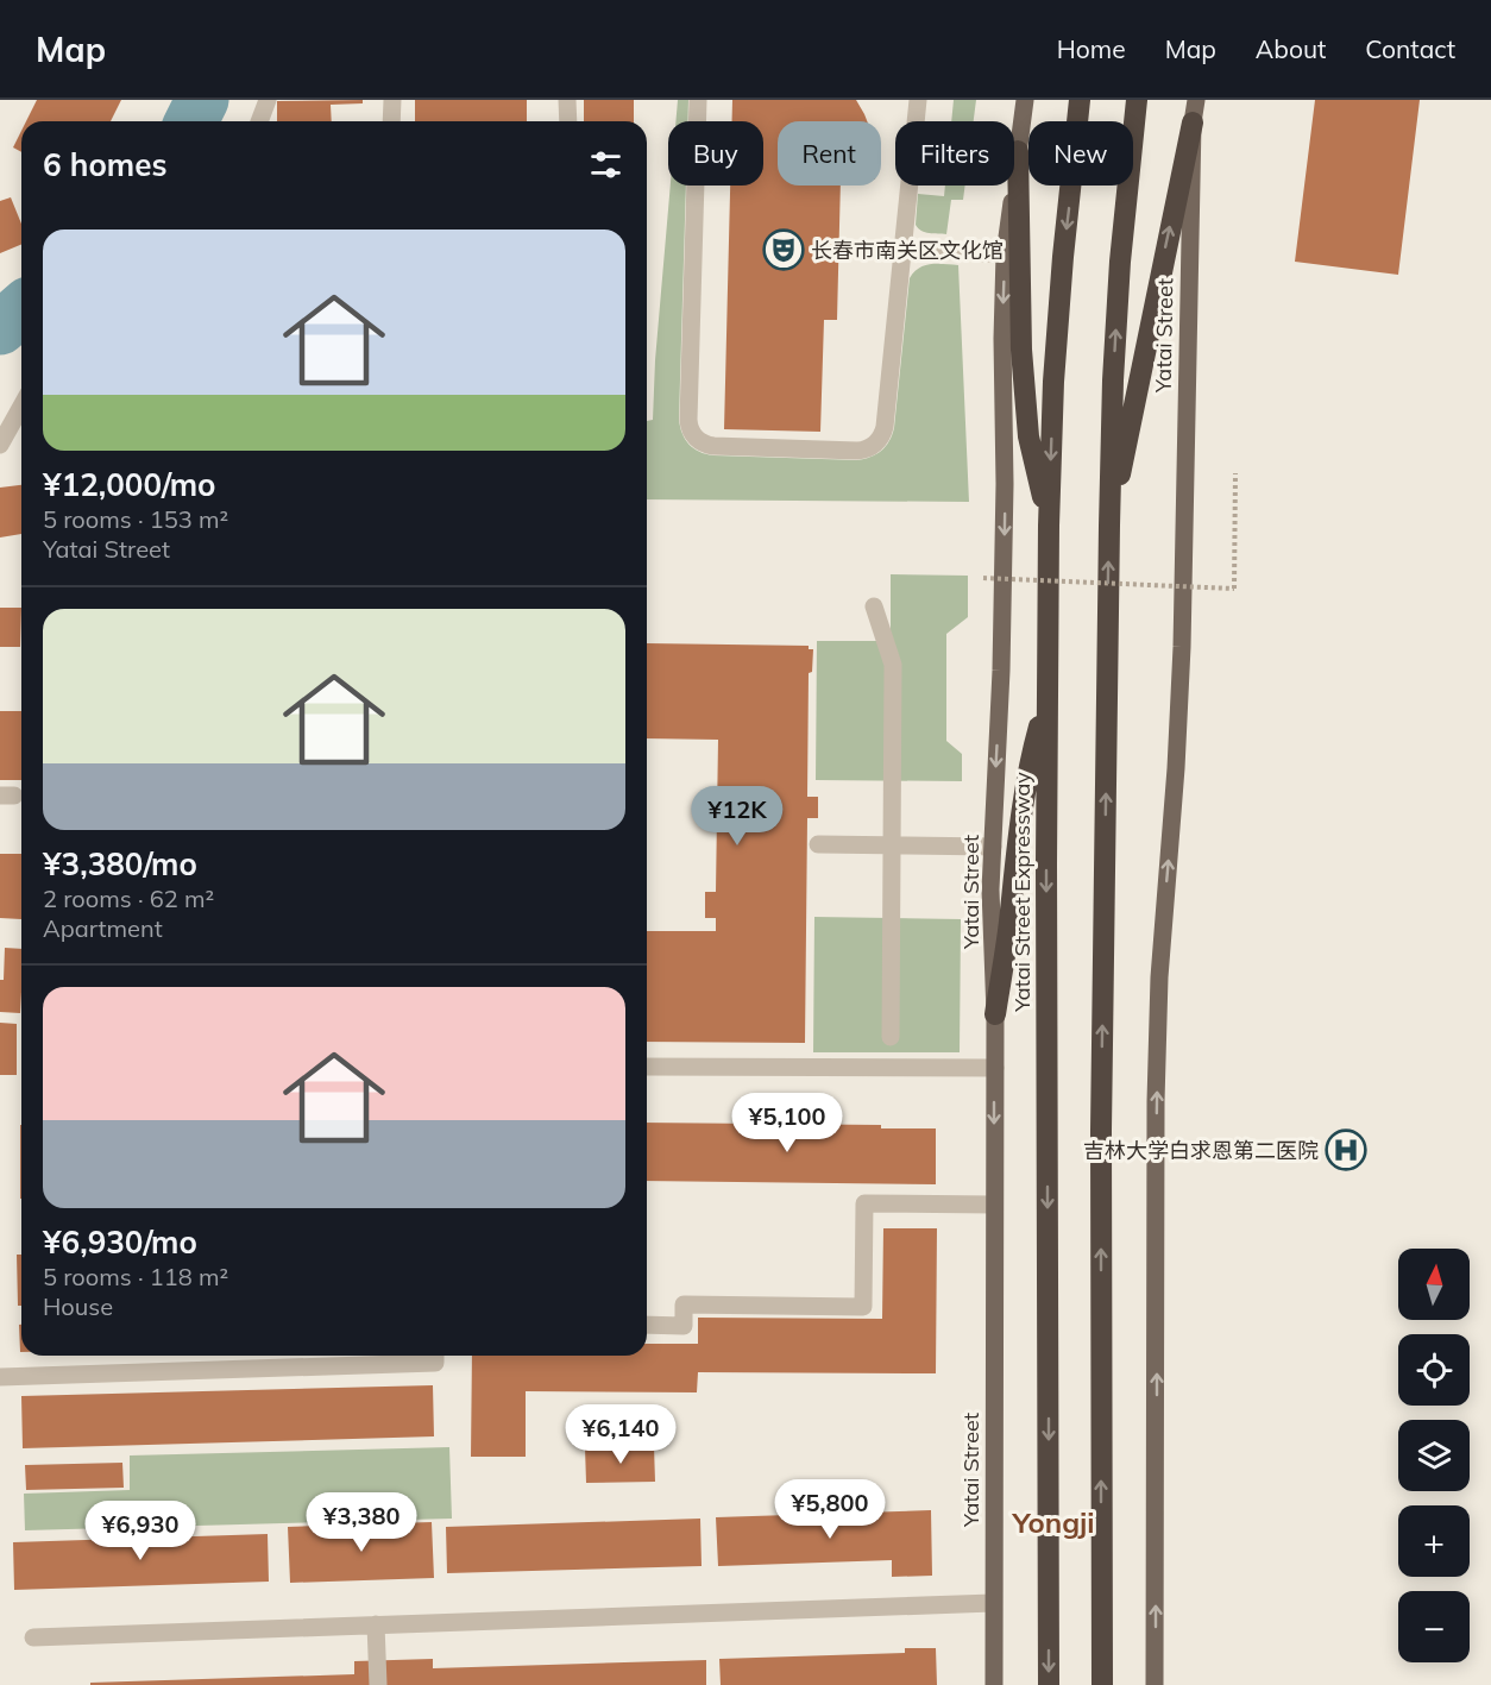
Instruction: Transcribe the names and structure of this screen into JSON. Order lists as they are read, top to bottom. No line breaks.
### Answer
{"streets":{"highway":["Yatai Street Expressway"],"main road":["Yatai Street"]},"districts":["Yongji"],"places":{"theatre":["长春市南关区文化馆"],"hospital":["吉林大学白求恩第二医院"]},"north":"top","page":{"header":"Map","nav":["Home","Map","About","Contact"],"chip":["Buy","Rent","Filters","New"],"heading":"6 homes","list":[{"name":"¥12,000/mo","note":"5 rooms · 153 m² · Yatai Street"},{"name":"¥3,380/mo","note":"2 rooms · 62 m² · Apartment"},{"name":"¥6,930/mo","note":"5 rooms · 118 m² · House"}],"price":["¥12K","¥5,100","¥6,140","¥5,800","¥3,380","¥6,930"],"map_buttons":["+","−"]}}
